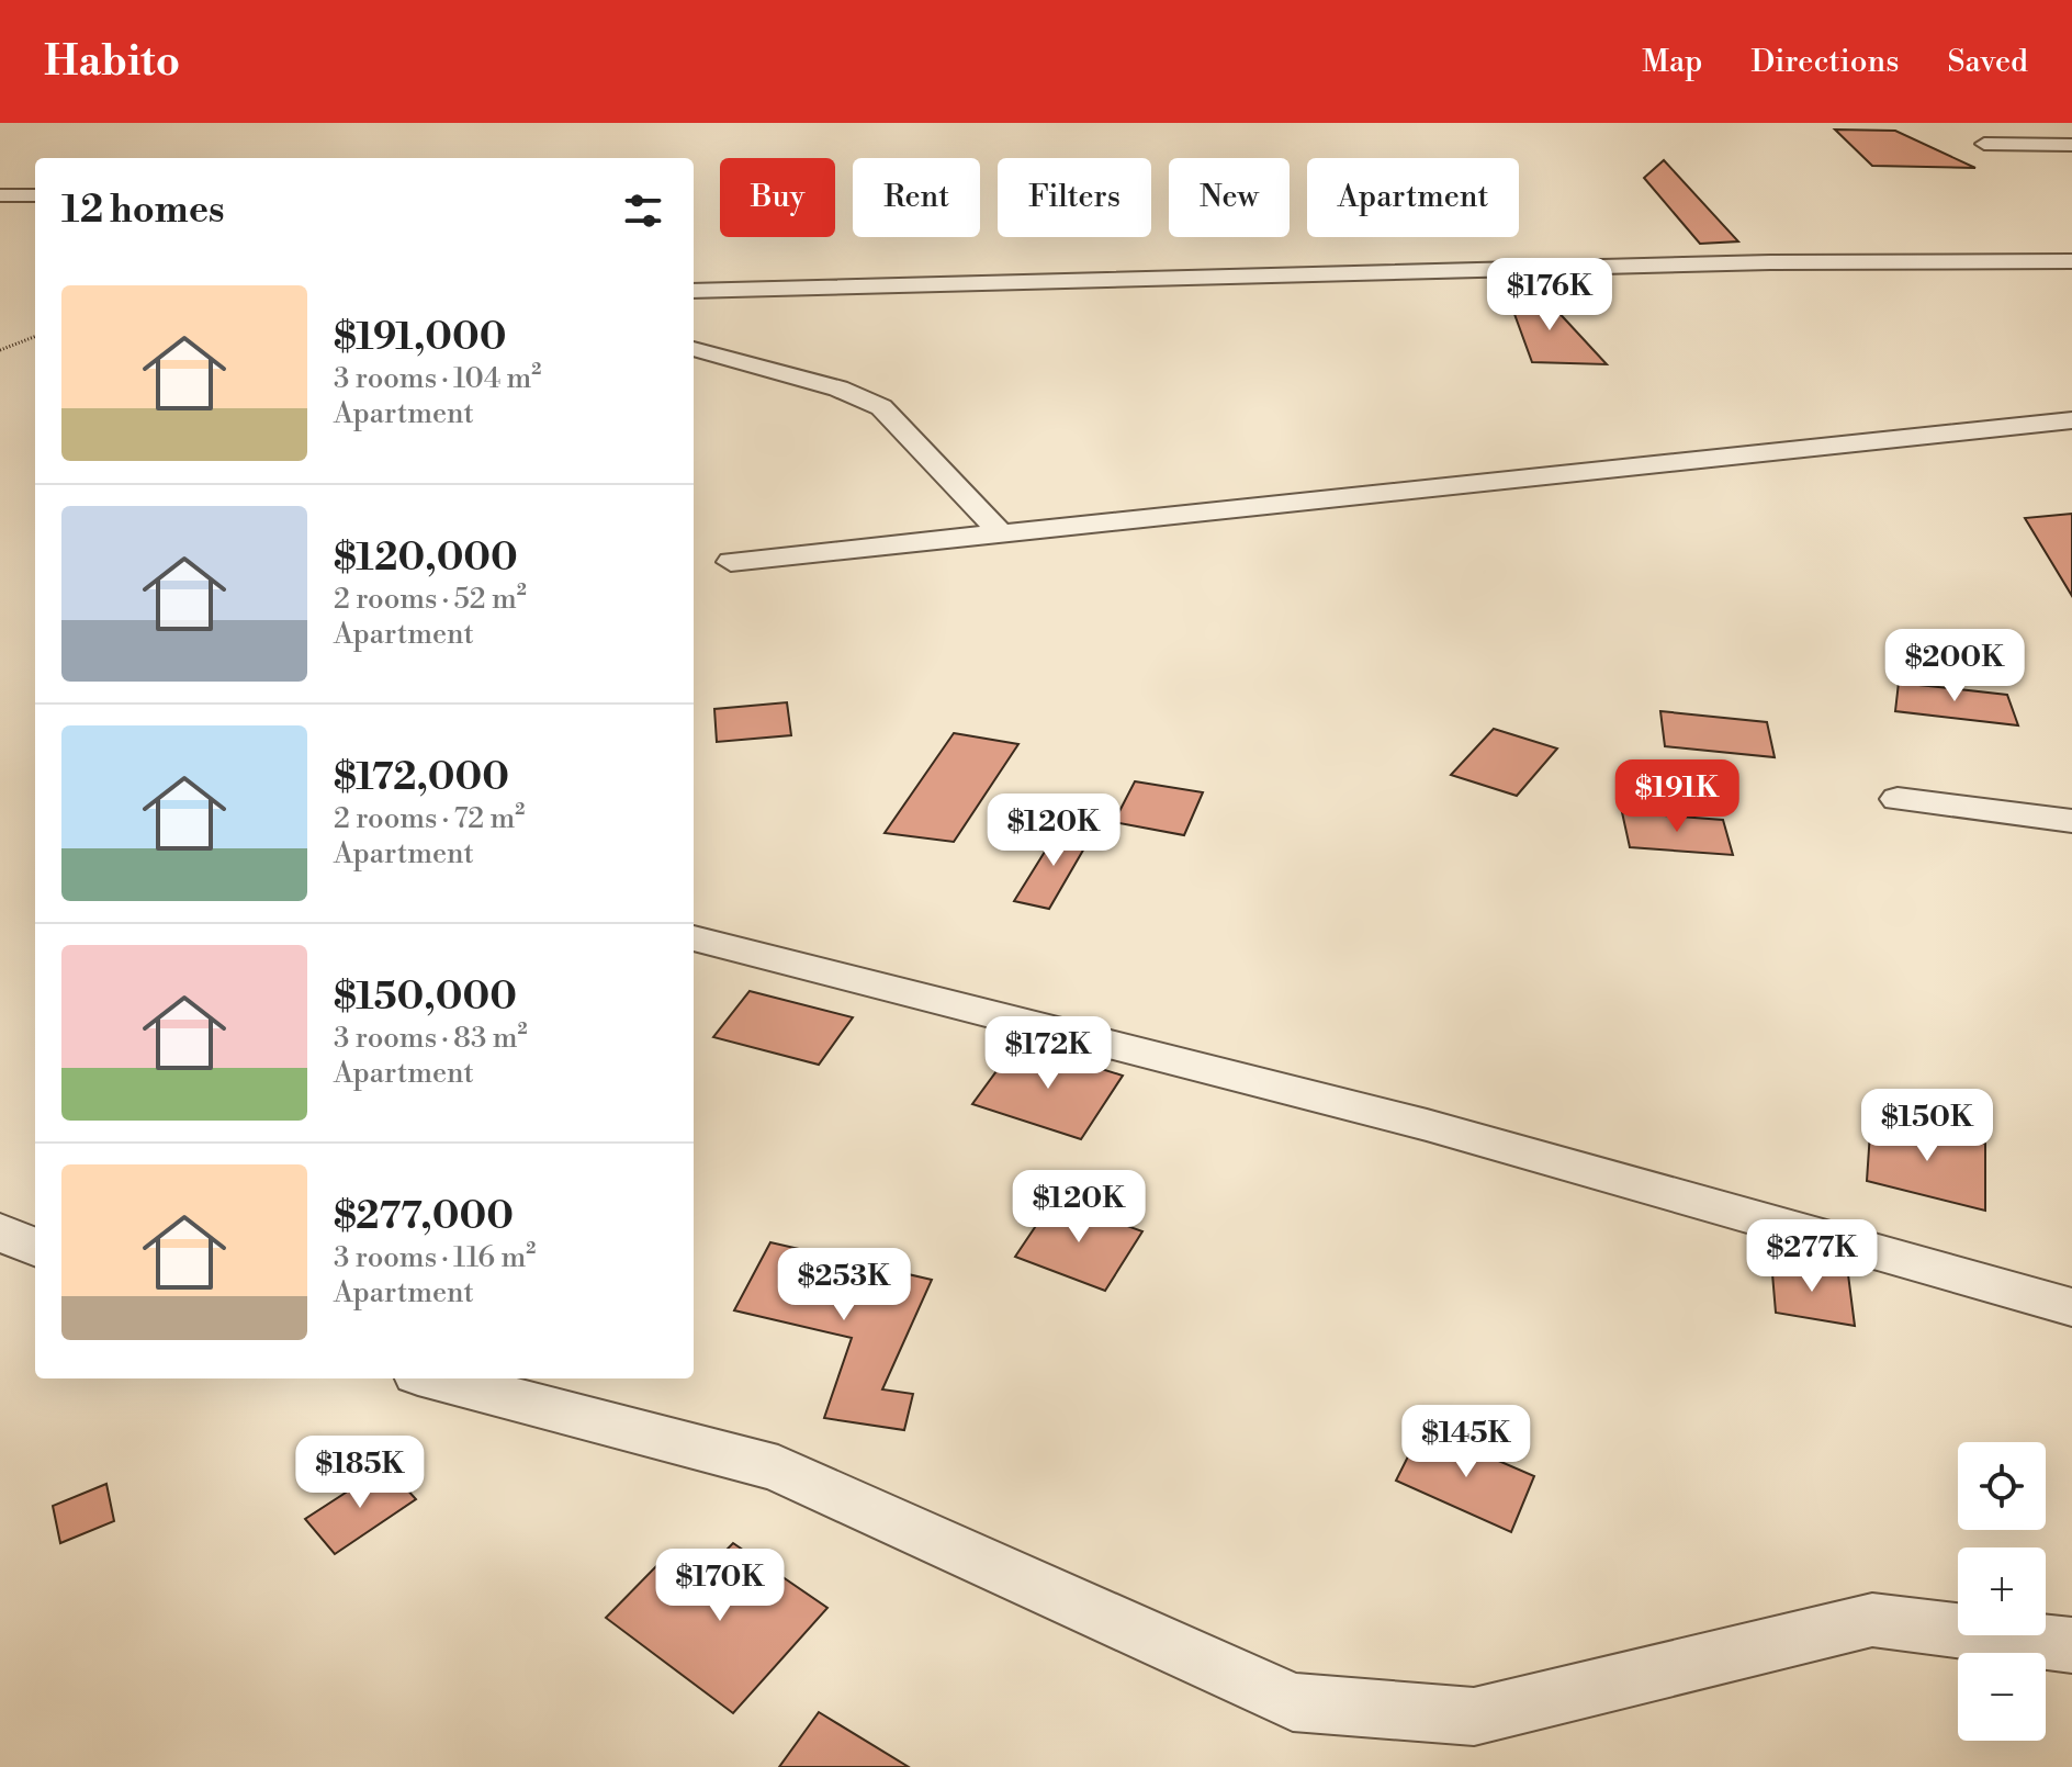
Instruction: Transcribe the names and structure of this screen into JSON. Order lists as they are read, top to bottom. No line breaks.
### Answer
{"page":{"header":"Habito","nav":["Map","Directions","Saved"],"chip":["Buy","Rent","Filters","New","Apartment"],"heading":"12 homes","price":["$176K","$200K","$191K","$120K","$172K","$150K","$120K","$277K","$253K","$145K","$185K","$170K"],"list":[{"name":"$191,000","note":"3 rooms · 104 m² · Apartment"},{"name":"$120,000","note":"2 rooms · 52 m² · Apartment"},{"name":"$172,000","note":"2 rooms · 72 m² · Apartment"},{"name":"$150,000","note":"3 rooms · 83 m² · Apartment"},{"name":"$277,000","note":"3 rooms · 116 m² · Apartment"}],"map_buttons":["+","−"]}}
